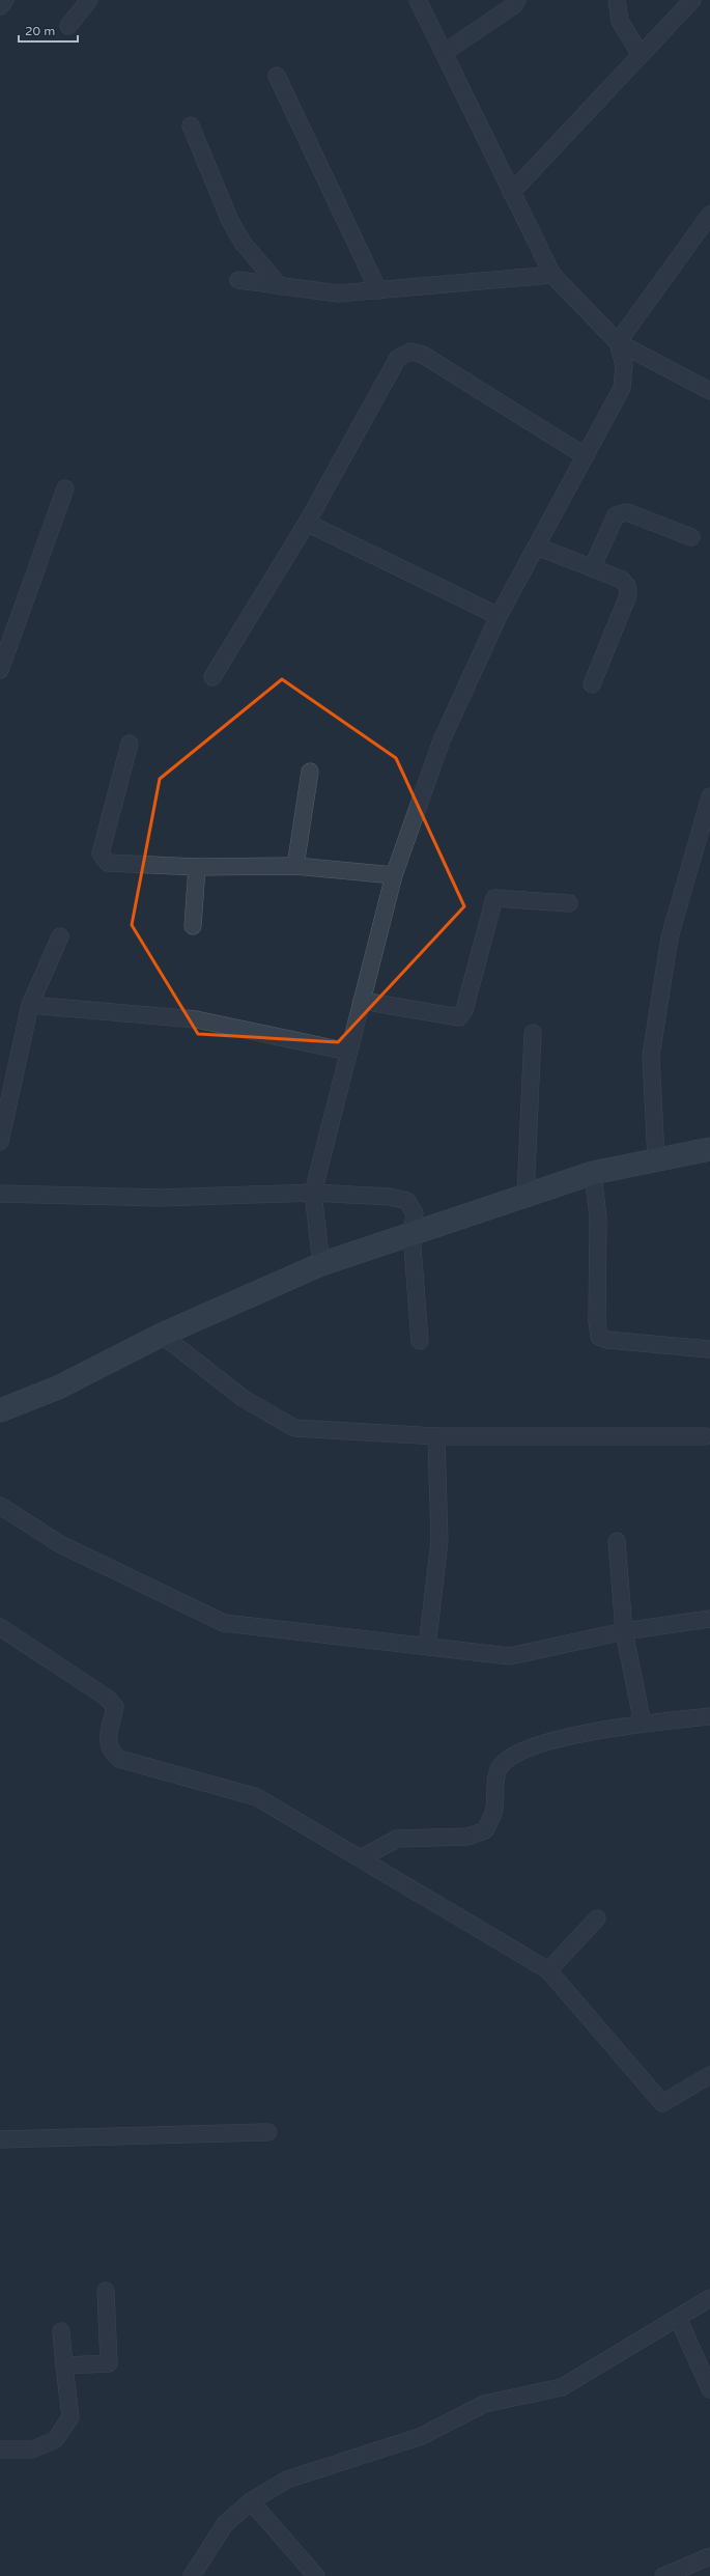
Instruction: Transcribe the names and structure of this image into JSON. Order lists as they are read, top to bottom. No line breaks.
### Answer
{"scale_bar":"20 m"}
